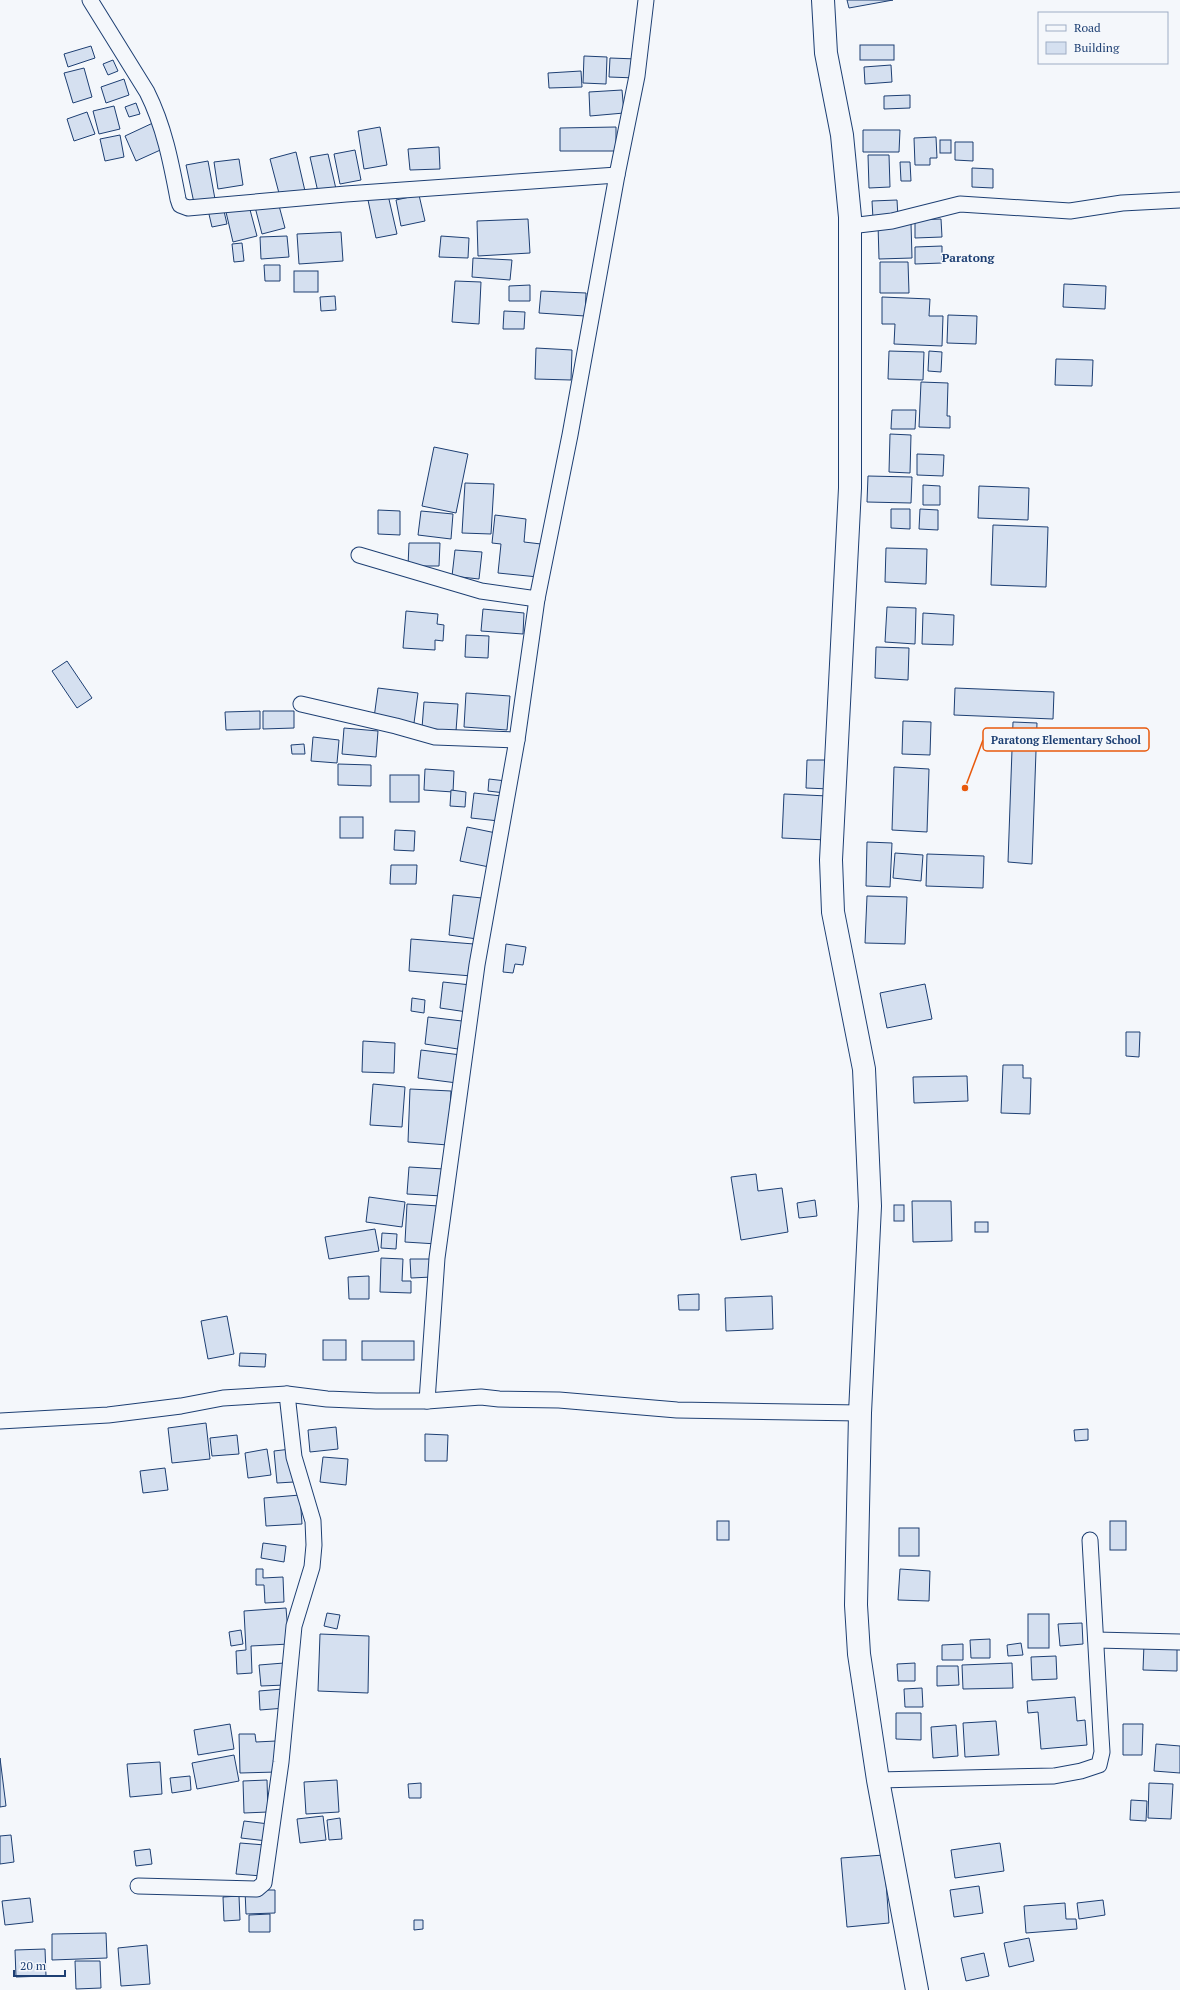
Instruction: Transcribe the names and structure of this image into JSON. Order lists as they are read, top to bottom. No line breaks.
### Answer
{"districts":["Paratong"],"places":["Paratong Elementary School"],"legend":["Road","Building"],"scale_bar":"20 m"}
